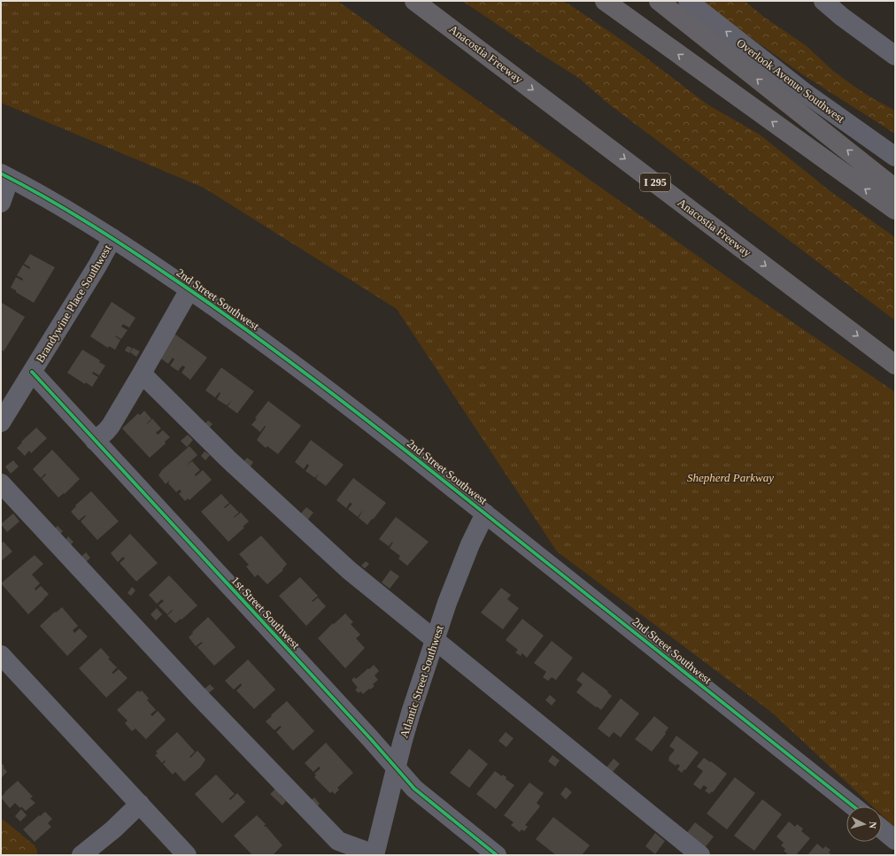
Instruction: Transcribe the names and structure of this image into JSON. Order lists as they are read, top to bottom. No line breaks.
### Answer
{"streets":{"highway":["Anacostia Freeway","I 295"],"street":["Overlook Avenue Southwest","2nd Street Southwest","Brandywine Place Southwest","1st Street Southwest","Atlantic Street Southwest"]},"crossings":[["2nd Street Southwest","Brandywine Place Southwest"],["2nd Street Southwest","Atlantic Street Southwest"],["Brandywine Place Southwest","1st Street Southwest"],["1st Street Southwest","Atlantic Street Southwest"]],"parks":["Shepherd Parkway"],"north":"right"}
